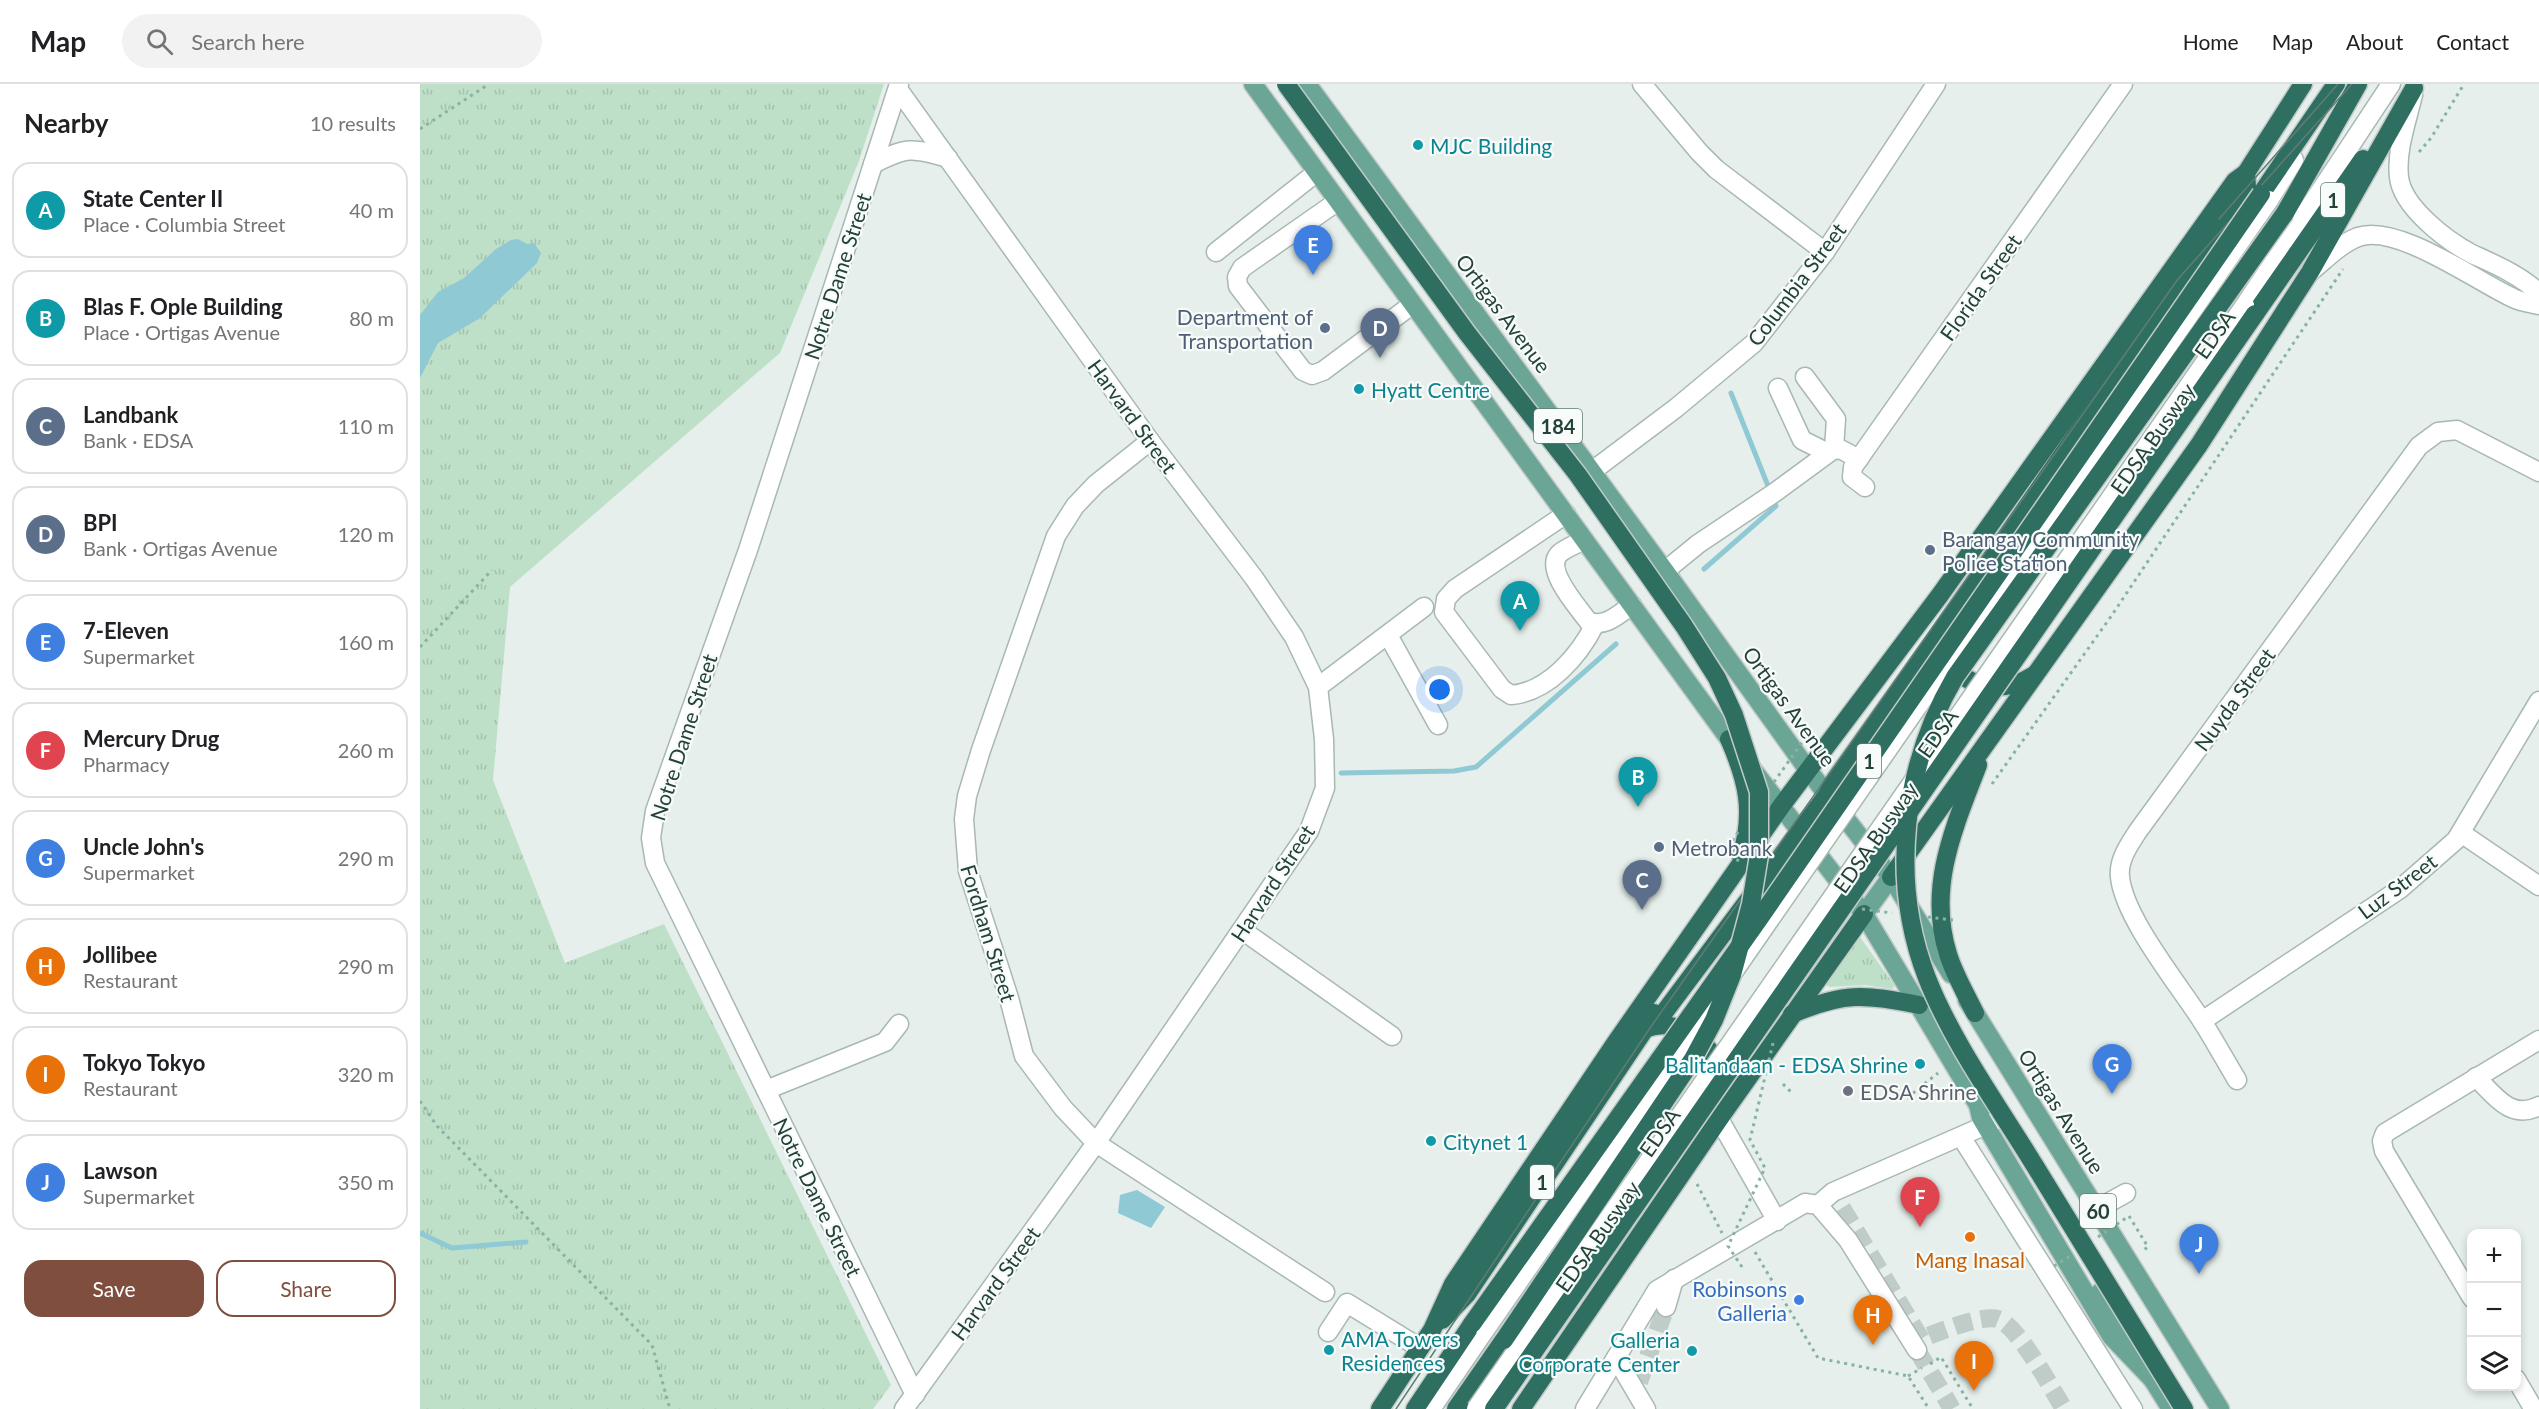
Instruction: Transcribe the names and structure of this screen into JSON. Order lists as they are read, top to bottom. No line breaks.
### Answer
{"streets":{"highway":["1","EDSA"],"main road":["Ortigas Avenue","184","60"],"street":["Notre Dame Street","Columbia Street","Florida Street","Harvard Street","EDSA Busway","Nuyda Street","Luz Street","Fordham Street"]},"crossings":[["1","Ortigas Avenue"],["1","EDSA"],["1","184"],["1","60"],["Notre Dame Street","Harvard Street"],["Columbia Street","Ortigas Avenue"],["Ortigas Avenue","184"],["EDSA","EDSA Busway"],["Harvard Street","Fordham Street"],["184","60"],["Nuyda Street","Luz Street"]],"places":["MJC Building","Department of Transportation","Hyatt Centre","Barangay Community Police Station","Metrobank","Balitandaan - EDSA Shrine","EDSA Shrine","Citynet 1","Mang Inasal","Robinsons Galleria","AMA Towers Residences","Galleria Corporate Center"],"page":{"header":"Map","search":"Search here","nav":["Home","Map","About","Contact"],"heading":["Nearby","10 results"],"list":[{"mark":"A","name":"State Center II","note":"Place · Columbia Street","value":"40 m"},{"mark":"B","name":"Blas F. Ople Building","note":"Place · Ortigas Avenue","value":"80 m"},{"mark":"C","name":"Landbank","note":"Bank · EDSA","value":"110 m"},{"mark":"D","name":"BPI","note":"Bank · Ortigas Avenue","value":"120 m"},{"mark":"E","name":"7-Eleven","note":"Supermarket","value":"160 m"},{"mark":"F","name":"Mercury Drug","note":"Pharmacy","value":"260 m"},{"mark":"G","name":"Uncle John's","note":"Supermarket","value":"290 m"},{"mark":"H","name":"Jollibee","note":"Restaurant","value":"290 m"},{"mark":"I","name":"Tokyo Tokyo","note":"Restaurant","value":"320 m"},{"mark":"J","name":"Lawson","note":"Supermarket","value":"350 m"}],"pins":["E","D","A","B","C","G","F","J","H","I"],"map_buttons":["+","−"],"buttons":["Save","Share"]}}
